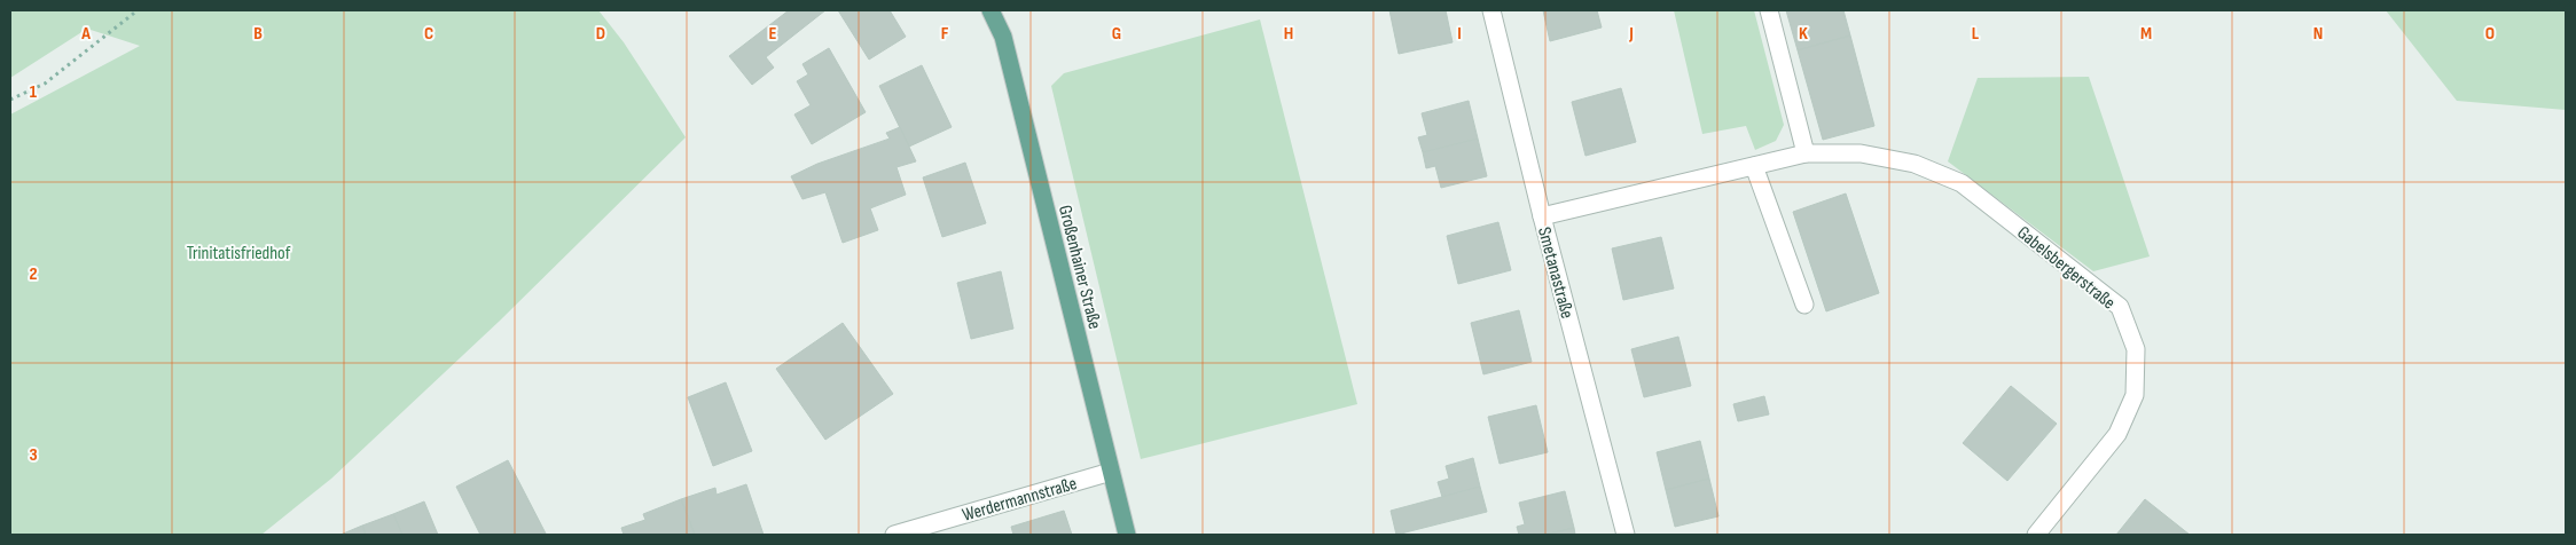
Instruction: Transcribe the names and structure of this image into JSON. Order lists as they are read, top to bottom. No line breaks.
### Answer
{"streets":{"main road":["Großenhainer Straße"],"street":["Gabelsbergerstraße","Smetanastraße","Werdermannstraße"]},"crossings":[["Großenhainer Straße","Werdermannstraße"],["Gabelsbergerstraße","Smetanastraße"]],"parks":["Trinitatisfriedhof"],"grid":{"columns":["A","B","C","D","E","F","G","H","I","J","K","L","M","N","O"],"rows":["1","2","3"]}}
